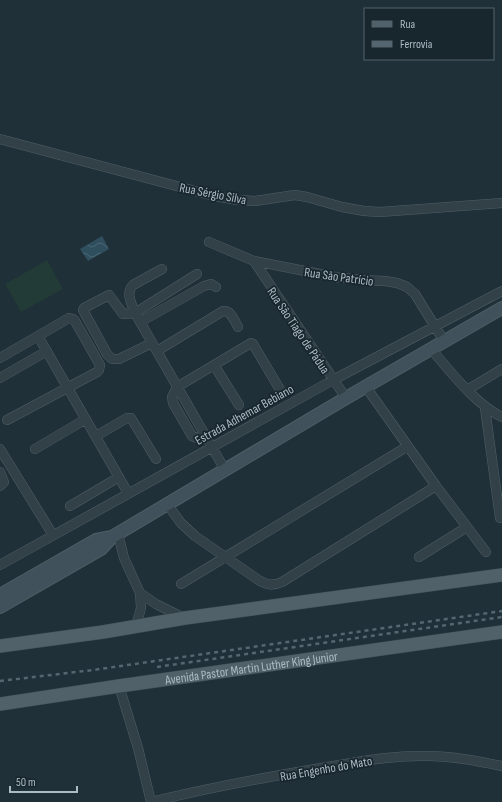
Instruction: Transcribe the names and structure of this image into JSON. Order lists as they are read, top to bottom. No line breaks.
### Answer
{"streets":{"main road":["Avenida Pastor Martin Luther King Junior"],"street":["Rua Sérgio Silva","Rua São Patrício","Rua São Tiago de Pádua","Estrada Adhemar Bebiano","Rua Engenho do Mato"]},"crossings":[["Rua São Patrício","Rua São Tiago de Pádua"],["Rua São Patrício","Estrada Adhemar Bebiano"],["Rua São Tiago de Pádua","Estrada Adhemar Bebiano"]],"legend":["Rua","Ferrovia"],"scale_bar":"50 m"}
